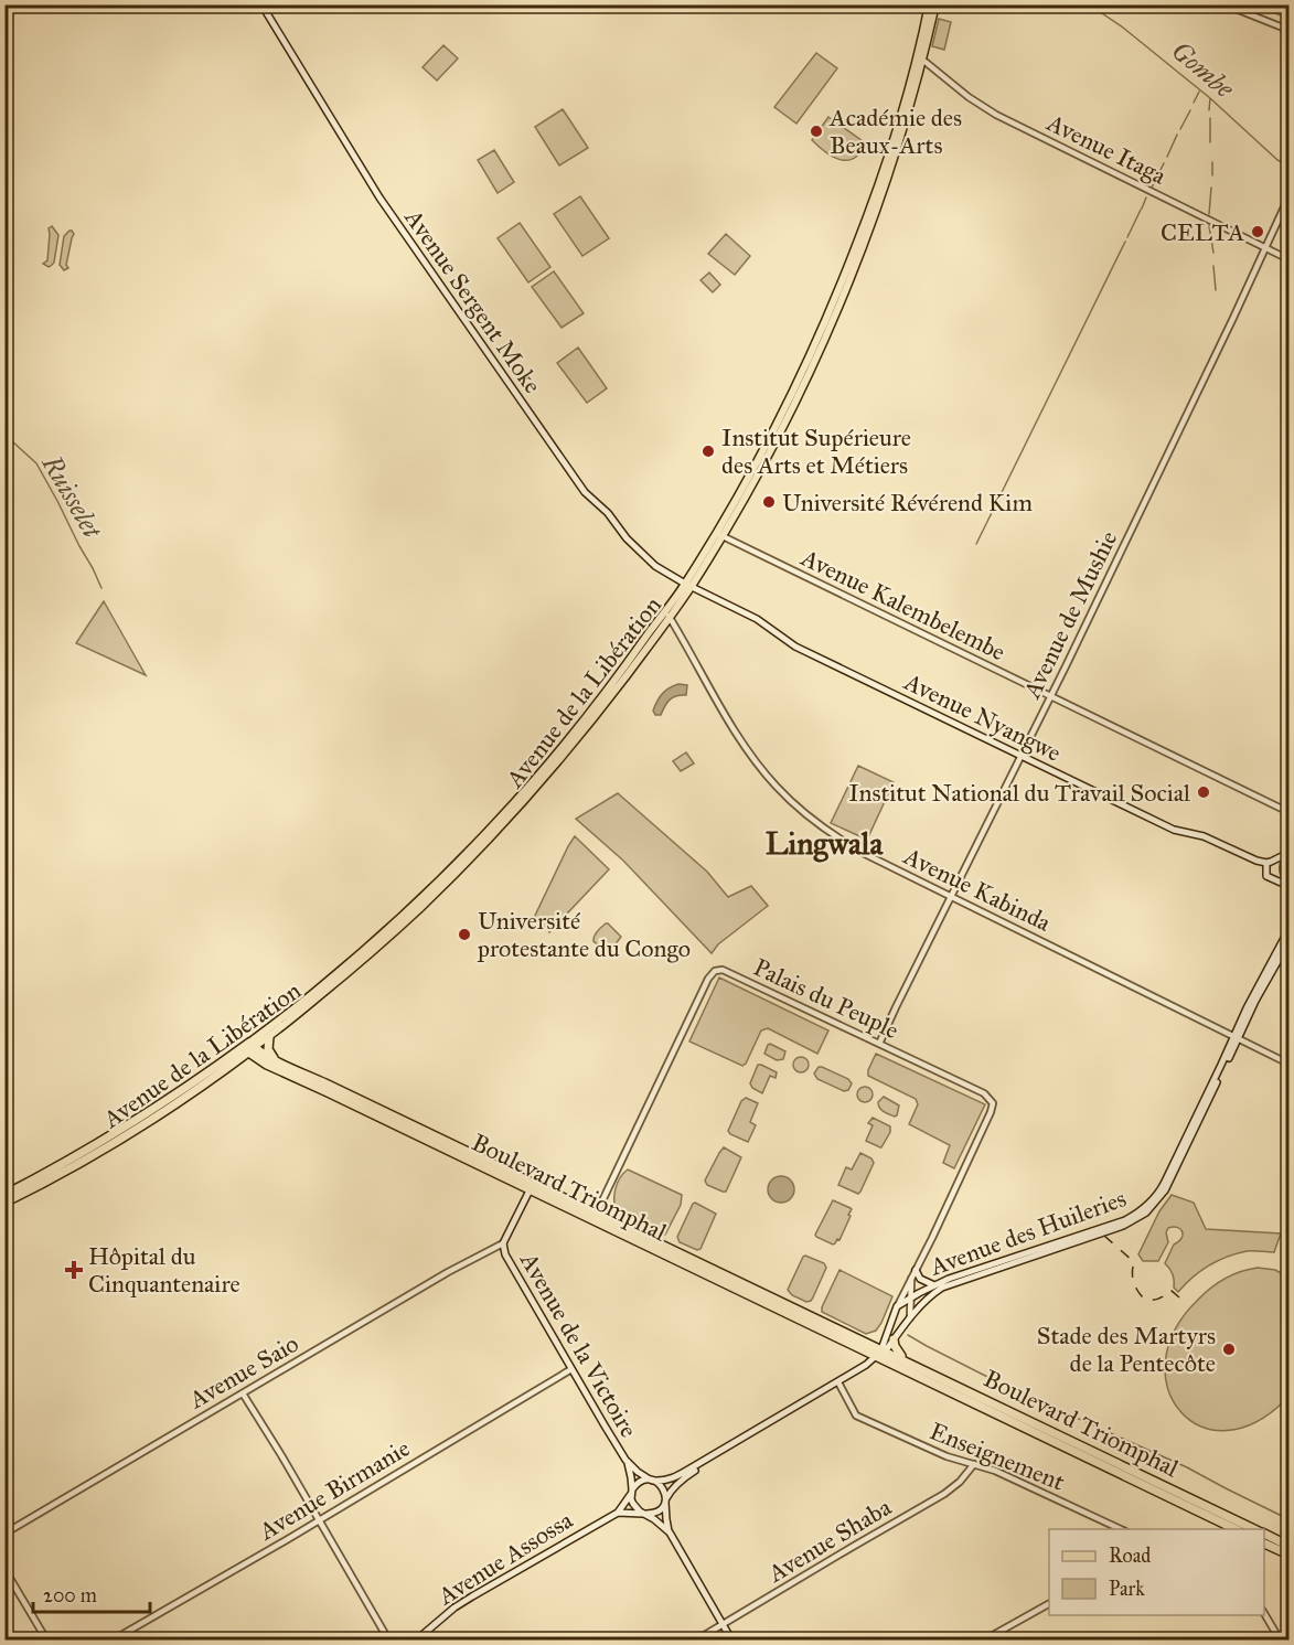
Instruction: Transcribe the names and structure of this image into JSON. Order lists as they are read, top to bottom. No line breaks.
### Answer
{"streets":{"highway":["Avenue de la Libération","Boulevard Triomphal"],"main road":["Avenue Sergent Moke","Avenue Nyangwe","Avenue des Huileries","Avenue de la Victoire","Avenue Assossa"],"street":["Avenue Itaga","Avenue Kalembelembe","Avenue de Mushie","Avenue Kabinda","Palais du Peuple","Avenue Saio","Enseignement","Avenue Birmanie","Avenue Shaba"]},"crossings":[["Avenue Itaga","Avenue de Mushie"],["Avenue Itaga","Avenue de la Libération"],["Avenue Sergent Moke","Avenue de la Libération"],["Avenue Sergent Moke","Avenue Nyangwe"],["Avenue Kalembelembe","Avenue de Mushie"],["Avenue Kalembelembe","Avenue de la Libération"],["Avenue de Mushie","Avenue Nyangwe"],["Avenue de Mushie","Avenue Kabinda"],["Avenue de Mushie","Palais du Peuple"],["Avenue de la Libération","Avenue Nyangwe"],["Avenue de la Libération","Avenue Kabinda"],["Avenue de la Libération","Boulevard Triomphal"],["Avenue Kabinda","Avenue des Huileries"],["Palais du Peuple","Boulevard Triomphal"],["Palais du Peuple","Avenue des Huileries"],["Boulevard Triomphal","Avenue des Huileries"],["Avenue de la Victoire","Avenue Saio"],["Avenue de la Victoire","Avenue Birmanie"],["Enseignement","Avenue Shaba"]],"districts":["Lingwala"],"water":["Gombe","Ruisselet"],"places":{"other":["Académie des Beaux-Arts","CELTA","Institut Supérieure des Arts et Métiers","Université Révérend Kim","Institut National du Travail Social","Université protestante du Congo","Stade des Martyrs de la Pentecôte"],"health":["Hôpital du Cinquantenaire"]},"legend":["Road","Park"],"scale_bar":"200 m"}
